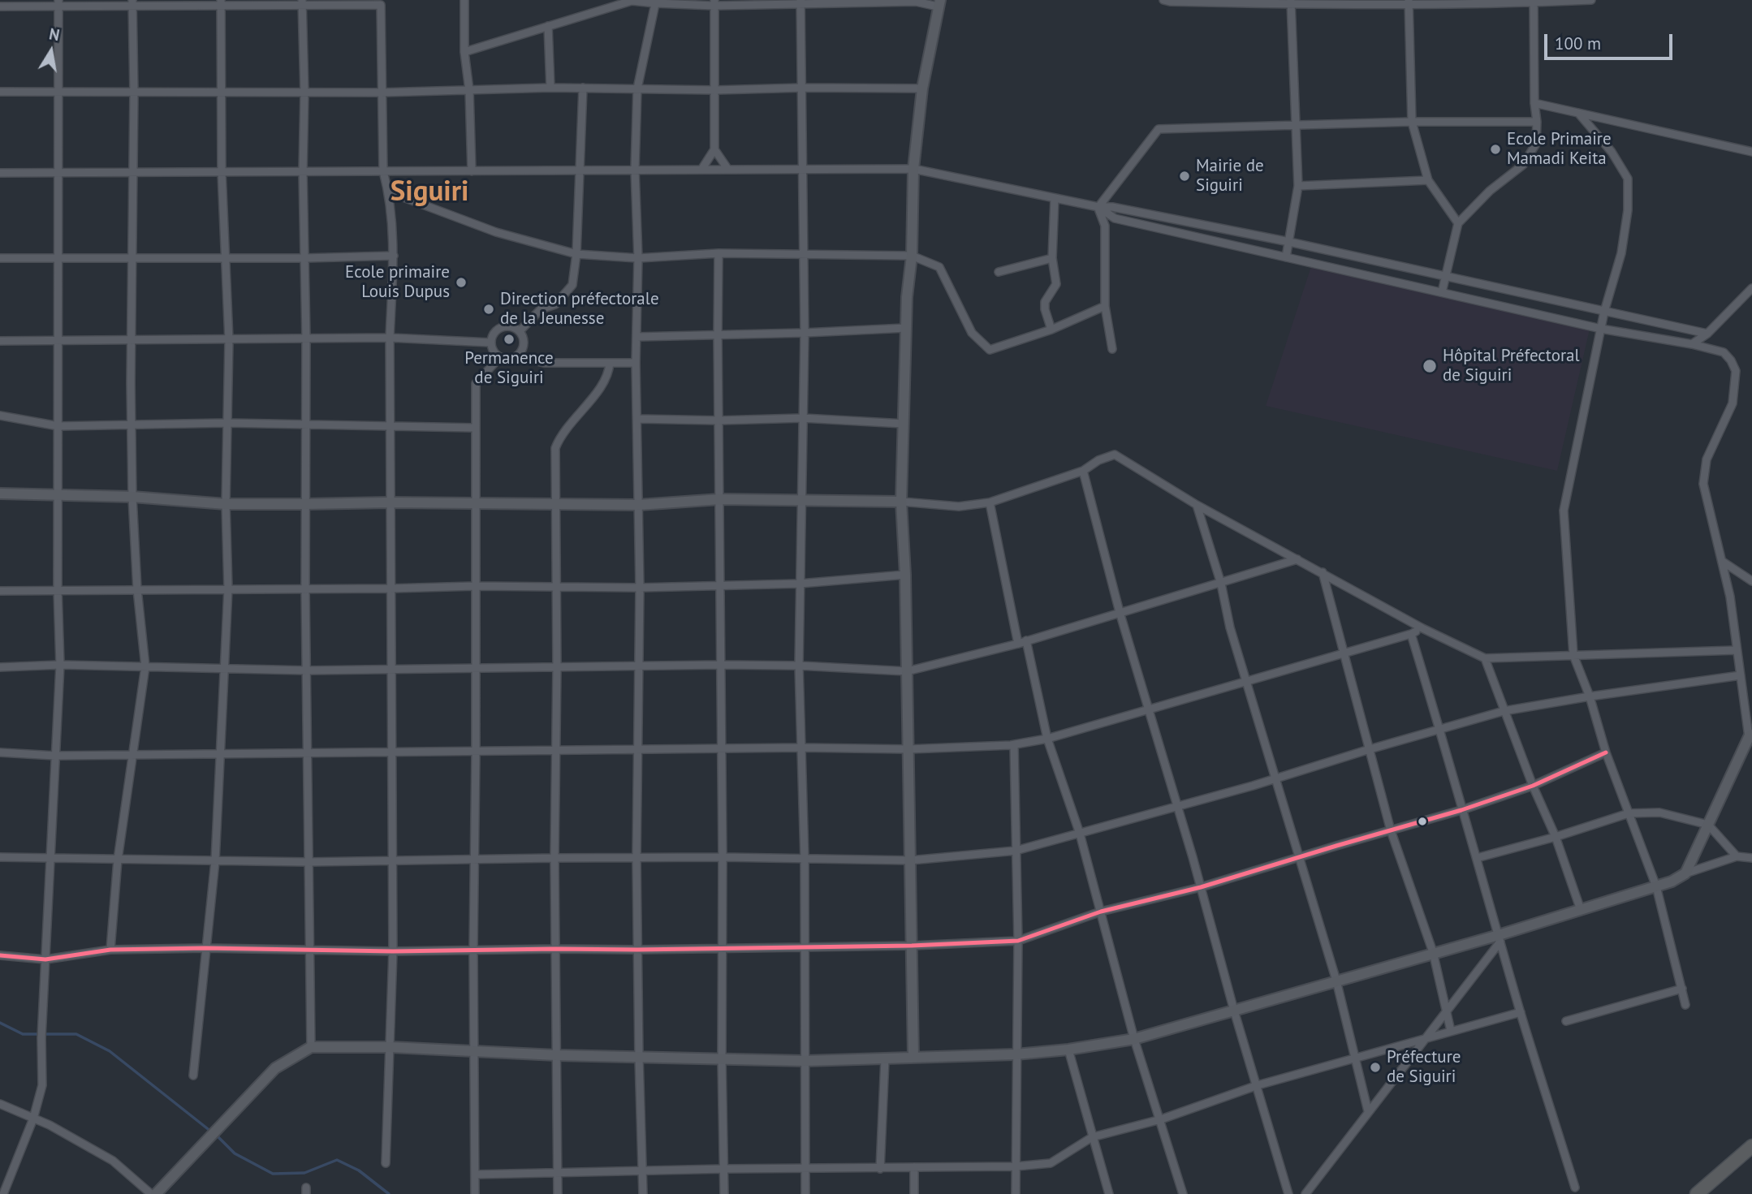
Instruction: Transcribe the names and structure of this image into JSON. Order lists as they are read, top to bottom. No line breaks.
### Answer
{"districts":["Siguiri"],"places":["Ecole Primaire Mamadi Keita","Mairie de Siguiri","Ecole primaire Louis Dupus","Direction préfectorale de la Jeunesse","Permanence de Siguiri","Hôpital Préfectoral de Siguiri","Préfecture de Siguiri"],"scale_bar":"100 m","north":"top"}
